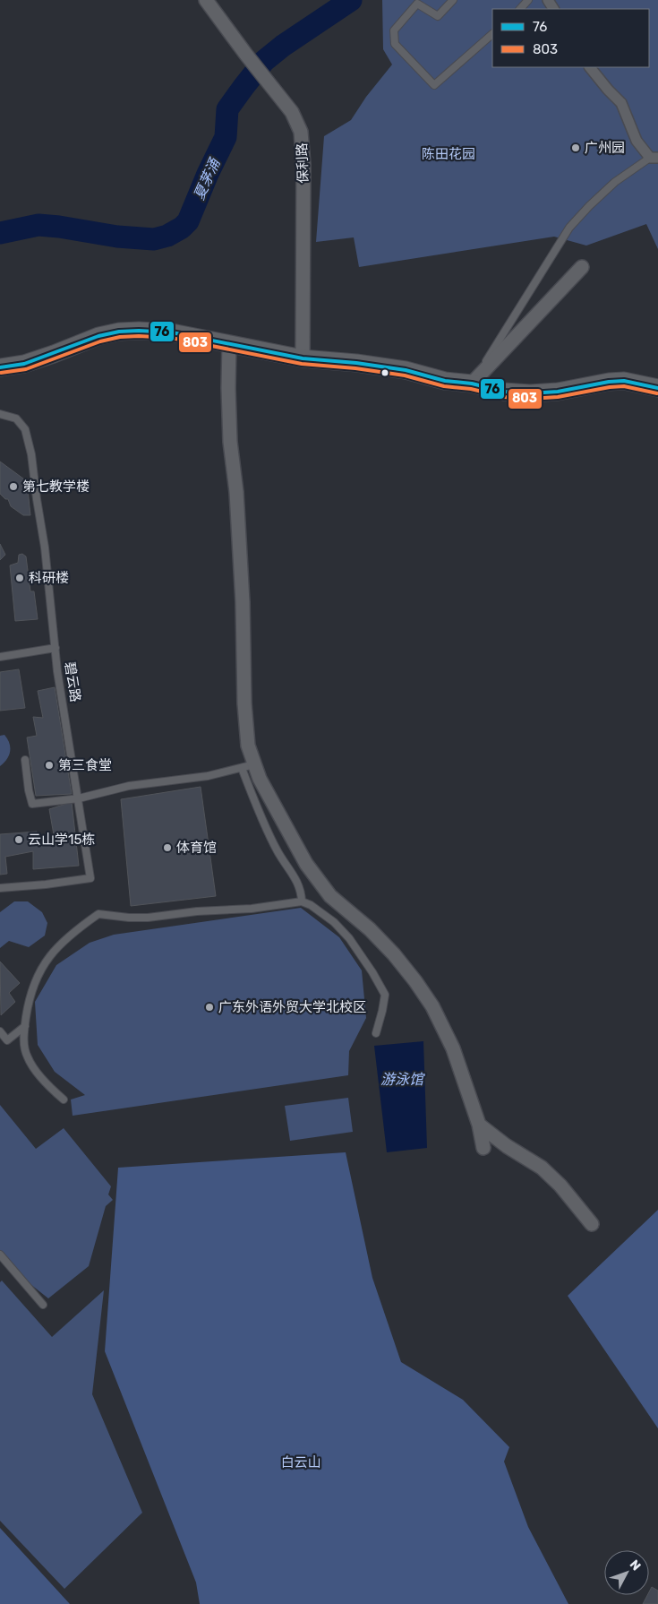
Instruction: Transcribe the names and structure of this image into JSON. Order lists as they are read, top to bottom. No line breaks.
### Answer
{"streets":{"street":["保利路"],"lane":["碧云路"]},"water":["夏茅涌","游泳馆"],"parks":["陈田花园","白云山"],"places":["广州园","第七教学楼","科研楼","第三食堂","云山学15栋","体育馆","广东外语外贸大学北校区"],"lines":["transit line 76","transit line 803"],"legend":["76","803"],"north":"top right"}
